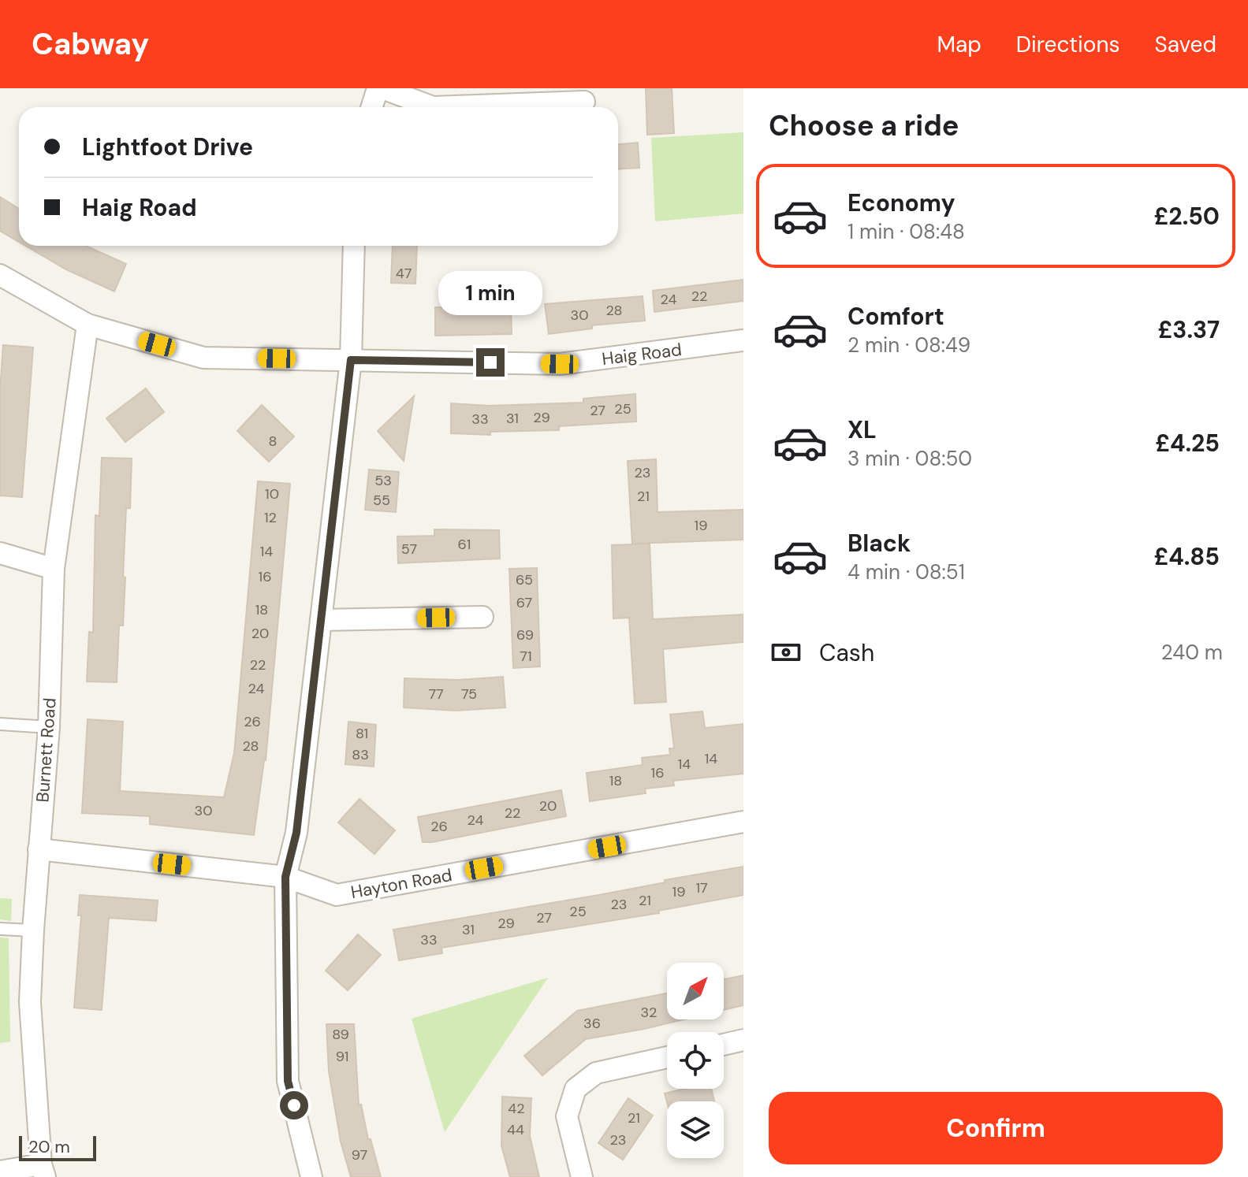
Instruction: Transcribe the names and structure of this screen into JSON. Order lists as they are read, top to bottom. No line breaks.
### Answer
{"streets":{"street":["Haig Road","Burnett Road","Hayton Road"]},"crossings":[["Haig Road","Burnett Road"],["Burnett Road","Hayton Road"]],"house_numbers":["47","22","24","28","30","25","27","29","31","33","8","23","53","10","21","55","12","19","61","57","14","16","65","67","18","20","69","71","22","24","77","75","26","81","28","83","14","14","16","18","20","30","22","24","26","17","19","21","23","25","27","29","31","33","32","36","89","91","42","21","44","23","97"],"scale_bar":"20 m","north":"top right","page":{"header":"Cabway","nav":["Map","Directions","Saved"],"heading":"Choose a ride","banner":["Lightfoot Drive","Haig Road"],"list":[{"name":"Economy","note":"1 min · 08:48","value":"£2.50"},{"name":"Comfort","note":"2 min · 08:49","value":"£3.37"},{"name":"XL","note":"3 min · 08:50","value":"£4.25"},{"name":"Black","note":"4 min · 08:51","value":"£4.85"}],"bubble":"1 min","pay":["Cash","240 m"],"buttons":"Confirm","scale":"20 m"}}
